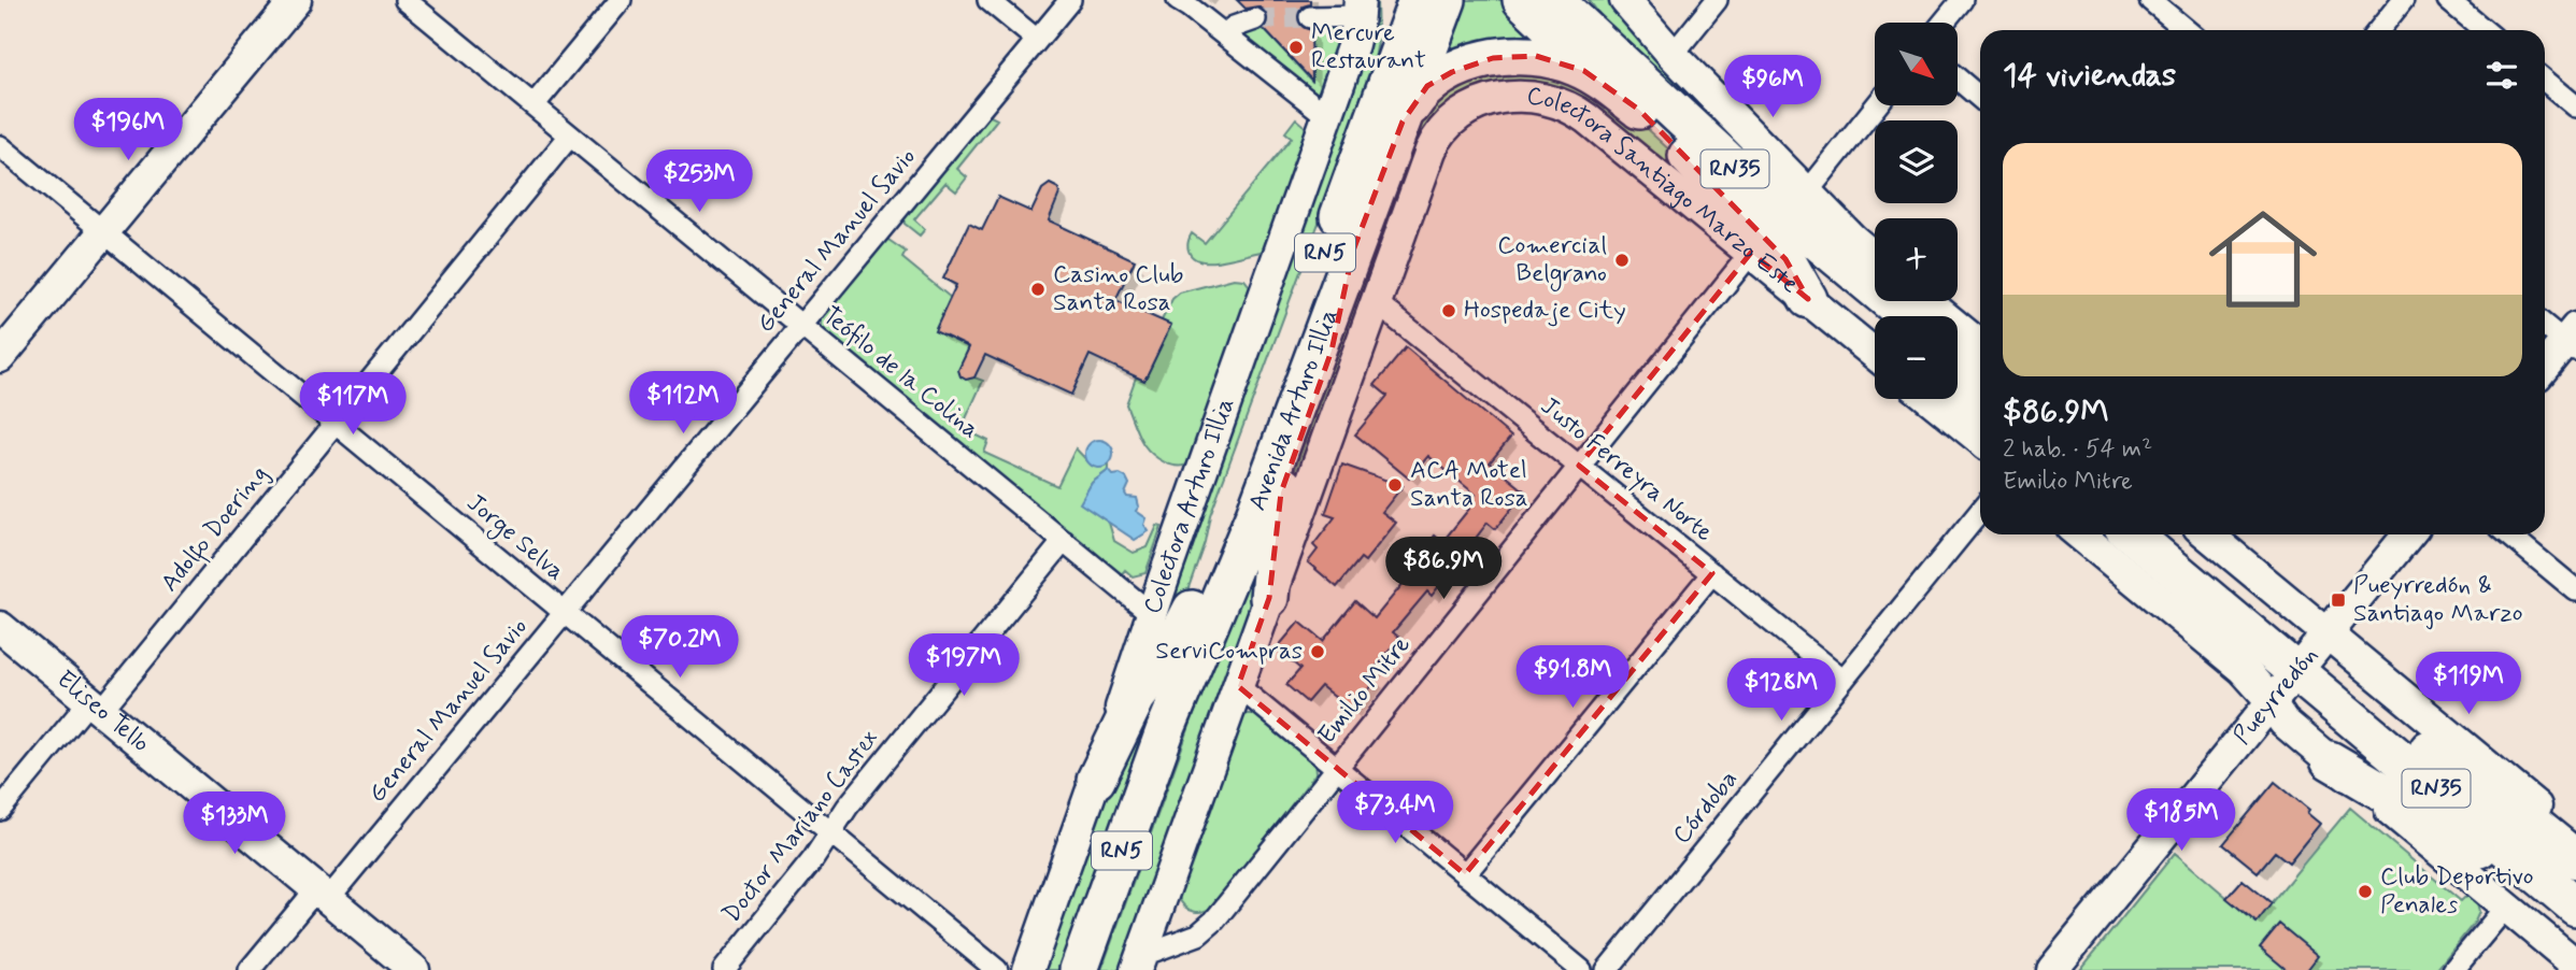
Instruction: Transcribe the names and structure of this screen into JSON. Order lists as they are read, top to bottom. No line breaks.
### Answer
{"streets":{"highway":["RN35","RN5","Avenida Arturo Illia"],"street":["Colectora Santiago Marzo Este","General Manuel Savio","Teófilo de la Colina","Justo Ferreyra Norte","Colectora Arturo Illia","Adolfo Doering","Jorge Selva","Emilio Mitre","Pueyrredón","Eliseo Tello","Córdoba","Doctor Mariano Castex"]},"crossings":[["RN35","Pueyrredón"],["Colectora Santiago Marzo Este","Justo Ferreyra Norte"],["Colectora Santiago Marzo Este","Emilio Mitre"],["General Manuel Savio","Teófilo de la Colina"],["General Manuel Savio","Jorge Selva"],["General Manuel Savio","Eliseo Tello"],["Teófilo de la Colina","Colectora Arturo Illia"],["Teófilo de la Colina","Adolfo Doering"],["Teófilo de la Colina","Doctor Mariano Castex"],["Justo Ferreyra Norte","Emilio Mitre"],["Justo Ferreyra Norte","Córdoba"],["Adolfo Doering","Jorge Selva"],["Adolfo Doering","Eliseo Tello"],["Jorge Selva","Doctor Mariano Castex"]],"places":{"other":["Mercure Restaurant","Comercial Belgrano","Casino Club Santa Rosa","Hospedaje City","ACA Motel Santa Rosa","ServiCompras","Club Deportivo Penales"],"transit":["Pueyrredón & Santiago Marzo"]},"north":"bottom right","page":{"map_buttons":["+","−"],"heading":"14 viviendas","price":["$96M","$196M","$253M","$112M","$117M","$86.9M","$70.2M","$197M","$91.8M","$119M","$128M","$73.4M","$185M","$133M"],"list":[{"name":"$86.9M","note":"2 hab. · 54 m² · Emilio Mitre"}]}}
